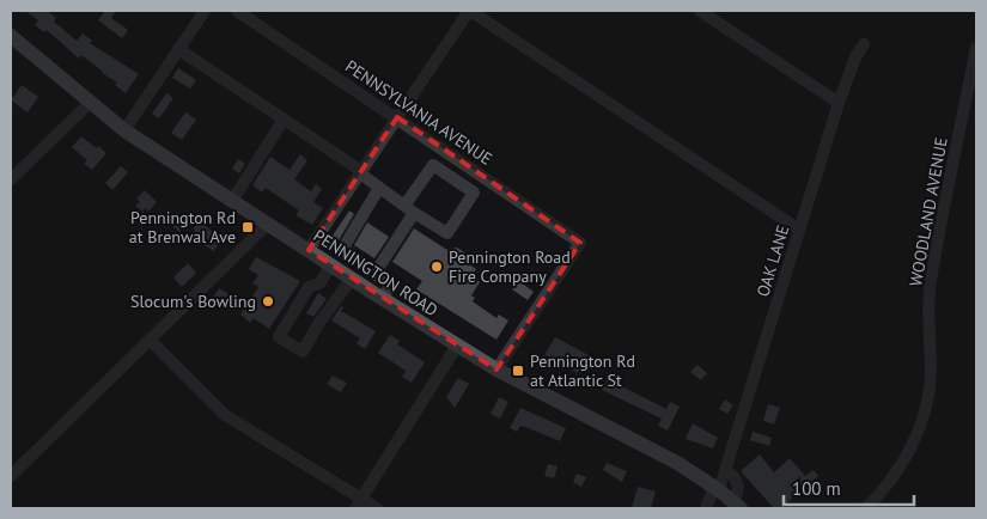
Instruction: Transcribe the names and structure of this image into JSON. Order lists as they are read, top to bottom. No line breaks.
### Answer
{"streets":{"main road":["PENNINGTON ROAD"],"street":["PENNSYLVANIA AVENUE","WOODLAND AVENUE","OAK LANE"]},"crossings":[["PENNSYLVANIA AVENUE","PENNINGTON ROAD"],["OAK LANE","PENNINGTON ROAD"]],"places":{"transit":["Pennington Rd at Brenwal Ave","Pennington Rd at Atlantic St"],"other":["Pennington Road Fire Company","Slocum's Bowling"]},"scale_bar":"100 m"}
